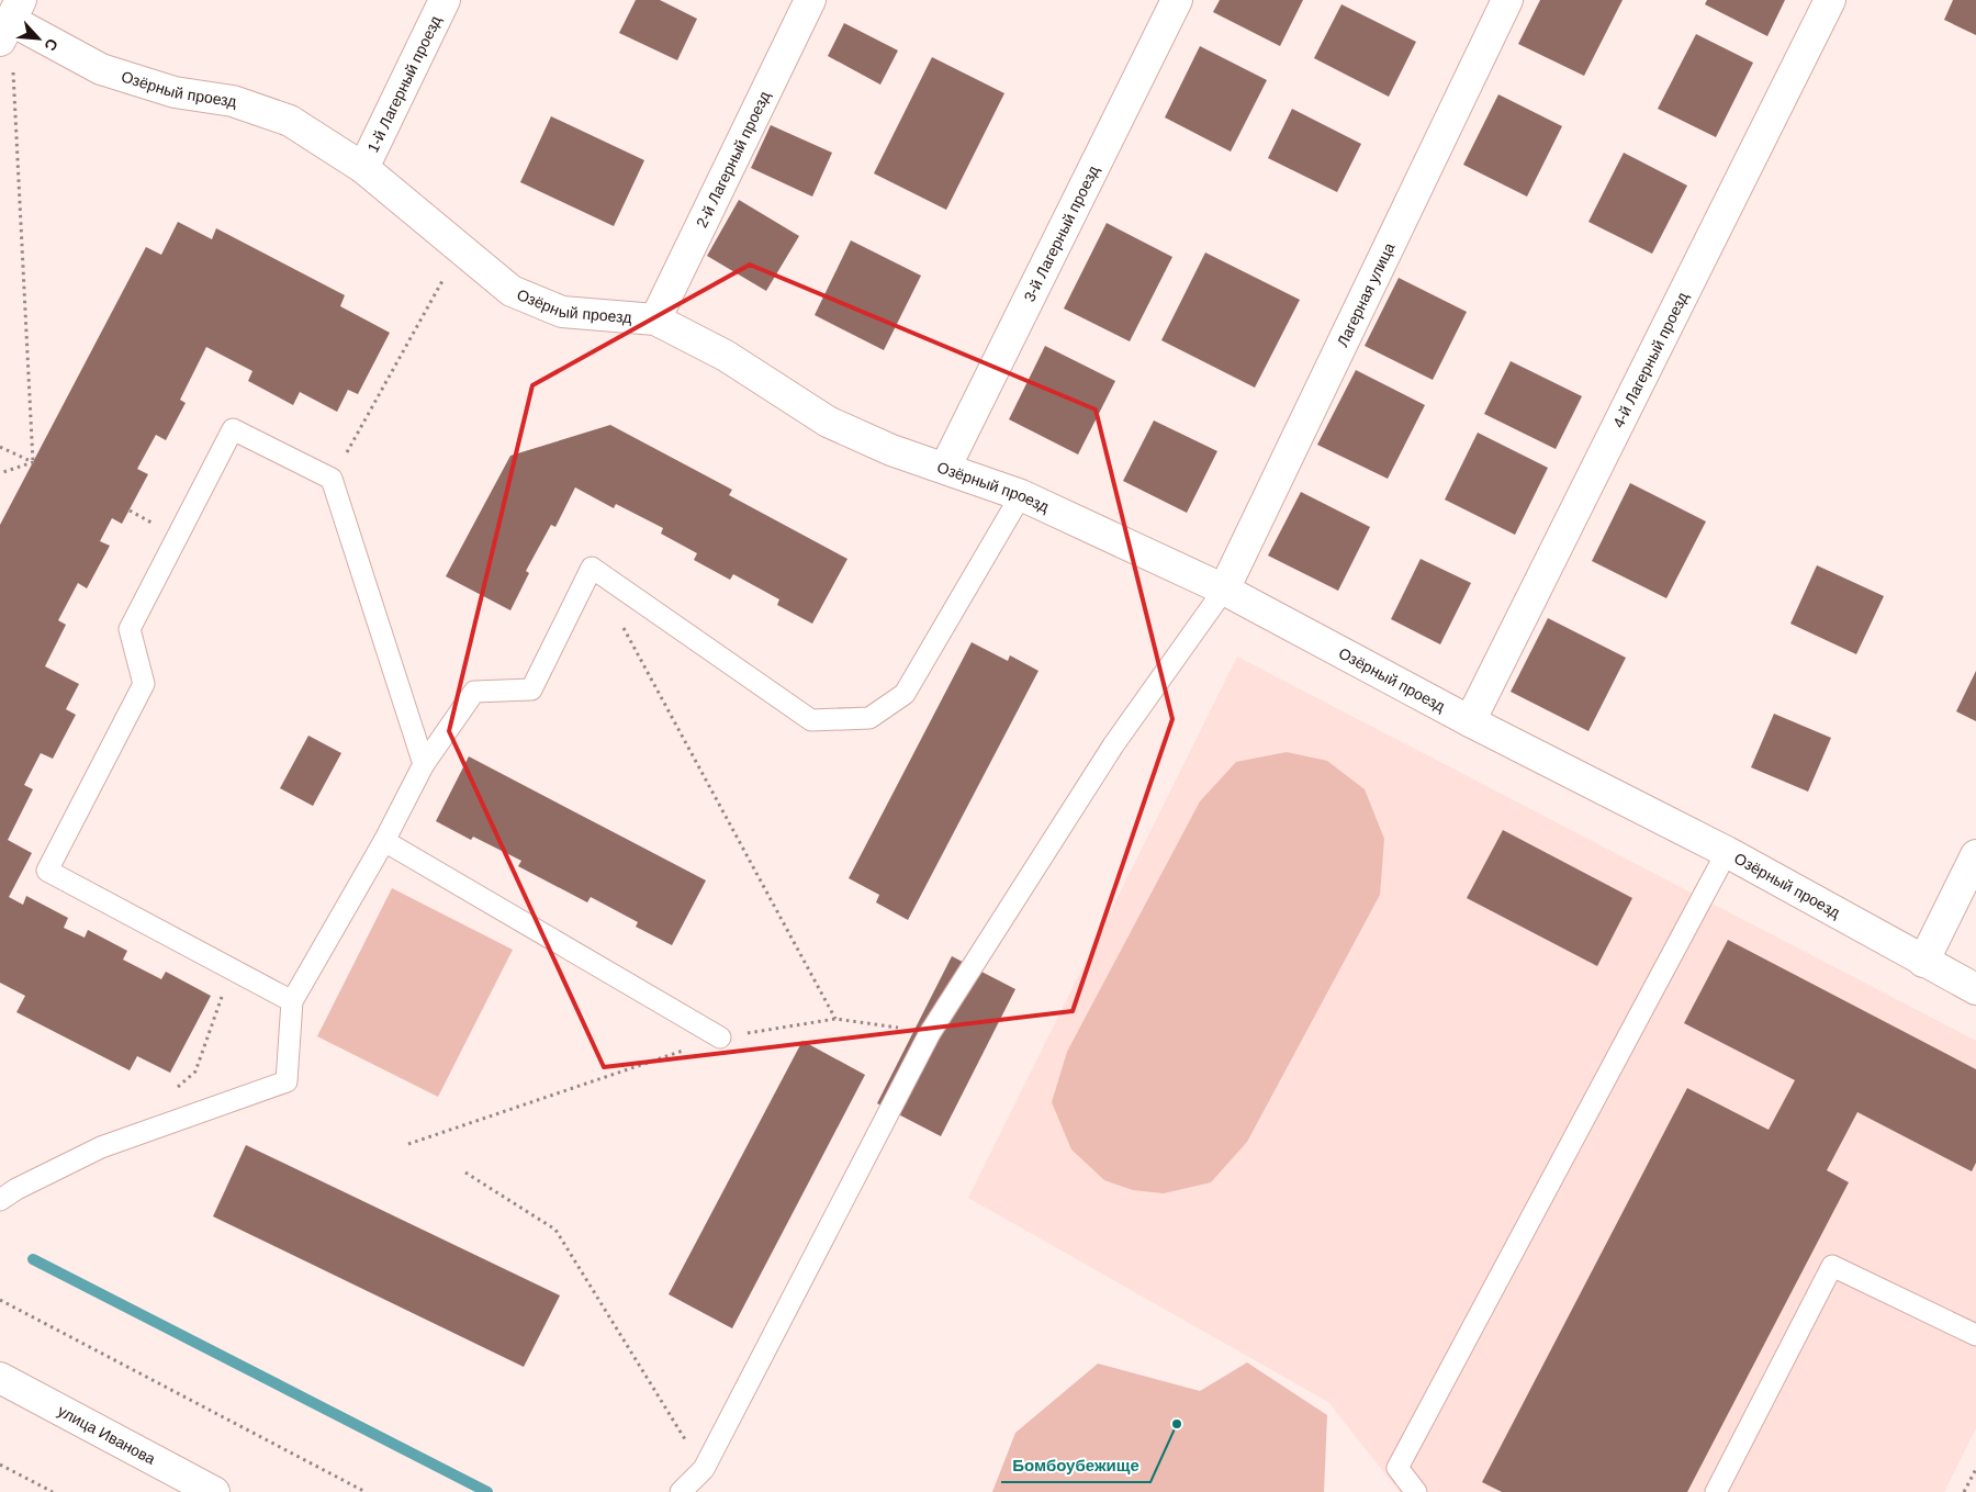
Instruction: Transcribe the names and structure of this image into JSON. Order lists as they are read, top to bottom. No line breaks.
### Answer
{"streets":{"street":["1-й Лагерный проезд","Озёрный проезд","2-й Лагерный проезд","3-й Лагерный проезд","Лагерная улица","4-й Лагерный проезд","улица Иванова"]},"crossings":[["1-й Лагерный проезд","Озёрный проезд"],["Озёрный проезд","2-й Лагерный проезд"],["Озёрный проезд","3-й Лагерный проезд"],["Озёрный проезд","Лагерная улица"],["Озёрный проезд","4-й Лагерный проезд"]],"places":["Бомбоубежище"],"north":"bottom right"}
